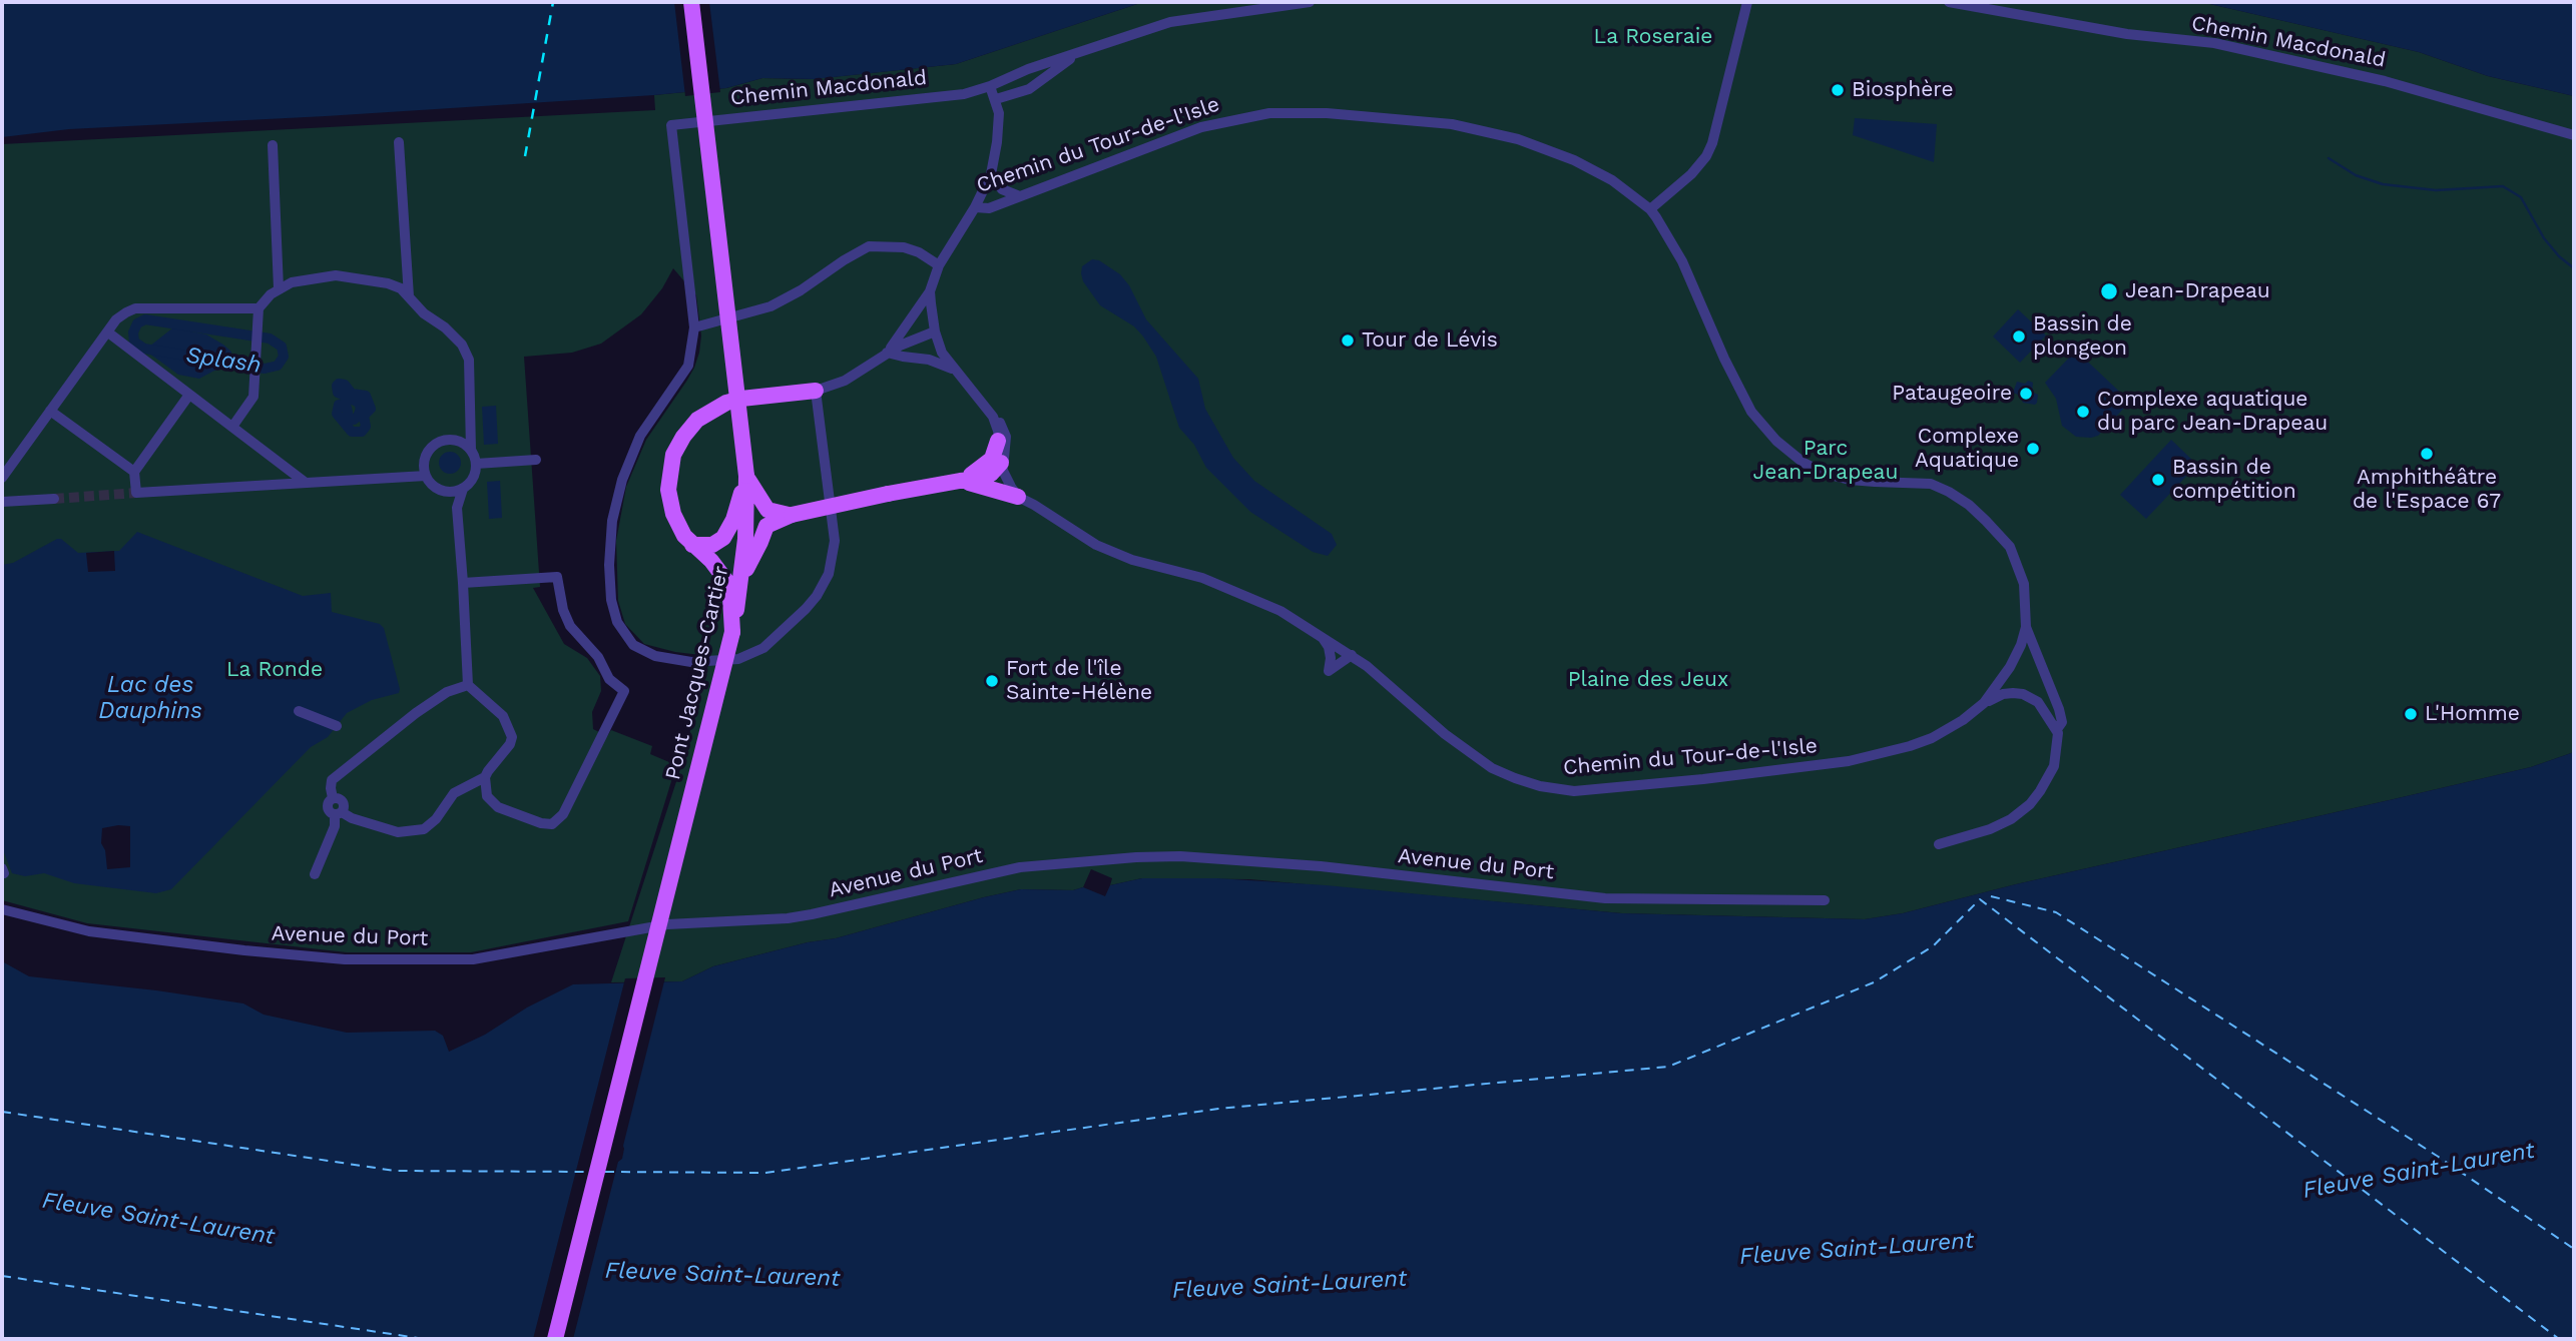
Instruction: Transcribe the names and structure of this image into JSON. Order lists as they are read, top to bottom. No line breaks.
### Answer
{"streets":{"main road":["Pont Jacques-Cartier"],"street":["Chemin Macdonald","Chemin du Tour-de-l'Isle","Avenue du Port"]},"water":["Splash","Lac des Dauphins","Fleuve Saint-Laurent"],"parks":["La Roseraie","Parc Jean-Drapeau","La Ronde","Plaine des Jeux"],"places":["Biosphère","Jean-Drapeau","Bassin de plongeon","Tour de Lévis","Pataugeoire","Complexe aquatique du parc Jean-Drapeau","Complexe Aquatique","Amphithéâtre de l'Espace 67","Bassin de compétition","Fort de l'île Sainte-Hélène","L'Homme"]}
